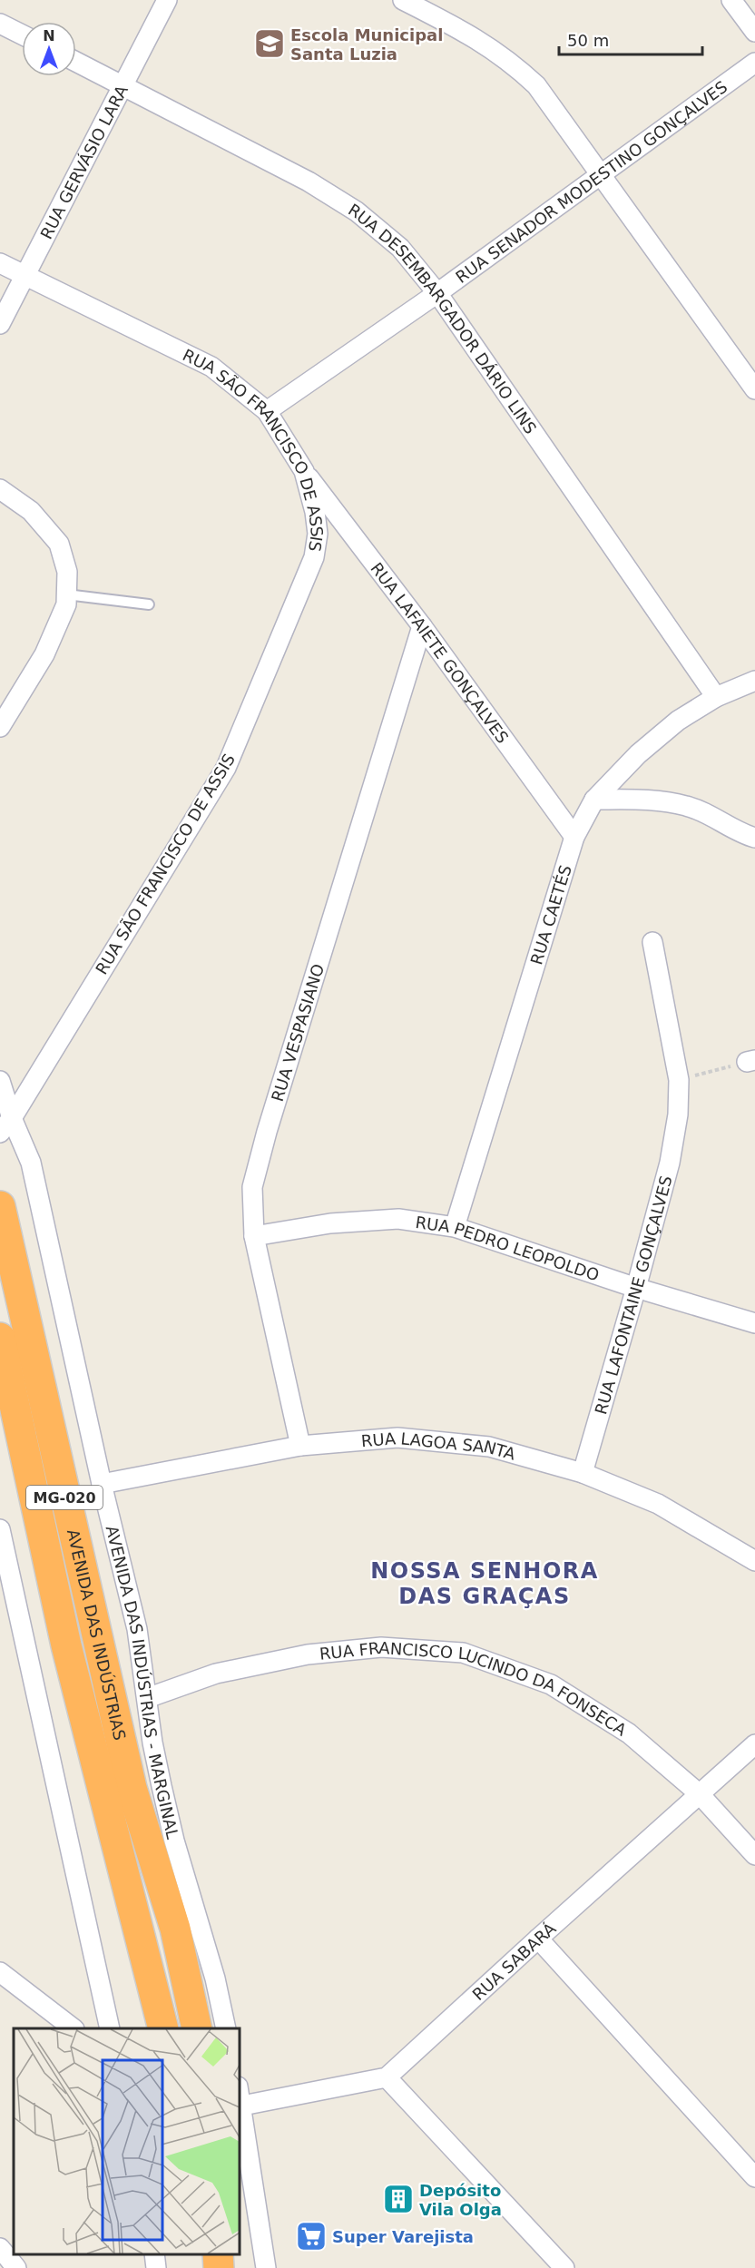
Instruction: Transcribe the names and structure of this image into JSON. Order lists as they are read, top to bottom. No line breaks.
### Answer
{"streets":{"highway":["MG-020","AVENIDA DAS INDÚSTRIAS"],"street":["RUA GERVÁSIO LARA","RUA SENADOR MODESTINO GONÇALVES","RUA DESEMBARGADOR DÁRIO LINS","RUA SÃO FRANCISCO DE ASSIS","RUA LAFAIETE GONÇALVES","RUA CAETÉS","RUA VESPASIANO","RUA PEDRO LEOPOLDO","RUA LAFONTAINE GONÇALVES","RUA LAGOA SANTA","AVENIDA DAS INDÚSTRIAS - MARGINAL","RUA FRANCISCO LUCINDO DA FONSECA","RUA SABARÁ"]},"crossings":[["RUA GERVÁSIO LARA","RUA DESEMBARGADOR DÁRIO LINS"],["RUA GERVÁSIO LARA","RUA SÃO FRANCISCO DE ASSIS"],["RUA SENADOR MODESTINO GONÇALVES","RUA DESEMBARGADOR DÁRIO LINS"],["RUA SENADOR MODESTINO GONÇALVES","RUA SÃO FRANCISCO DE ASSIS"],["RUA DESEMBARGADOR DÁRIO LINS","RUA CAETÉS"],["RUA SÃO FRANCISCO DE ASSIS","RUA LAFAIETE GONÇALVES"],["RUA SÃO FRANCISCO DE ASSIS","AVENIDA DAS INDÚSTRIAS - MARGINAL"],["RUA LAFAIETE GONÇALVES","RUA CAETÉS"],["RUA LAFAIETE GONÇALVES","RUA VESPASIANO"],["RUA CAETÉS","RUA PEDRO LEOPOLDO"],["RUA VESPASIANO","RUA PEDRO LEOPOLDO"],["RUA VESPASIANO","RUA LAGOA SANTA"],["RUA PEDRO LEOPOLDO","RUA LAFONTAINE GONÇALVES"],["RUA LAFONTAINE GONÇALVES","RUA LAGOA SANTA"],["RUA LAGOA SANTA","AVENIDA DAS INDÚSTRIAS - MARGINAL"],["AVENIDA DAS INDÚSTRIAS - MARGINAL","RUA FRANCISCO LUCINDO DA FONSECA"],["RUA FRANCISCO LUCINDO DA FONSECA","RUA SABARÁ"]],"districts":["NOSSA SENHORA DAS GRAÇAS"],"places":{"school or university":["Escola Municipal Santa Luzia"],"building":["Depósito Vila Olga"],"supermarket":["Super Varejista"]},"scale_bar":"50 m","north":"top"}
